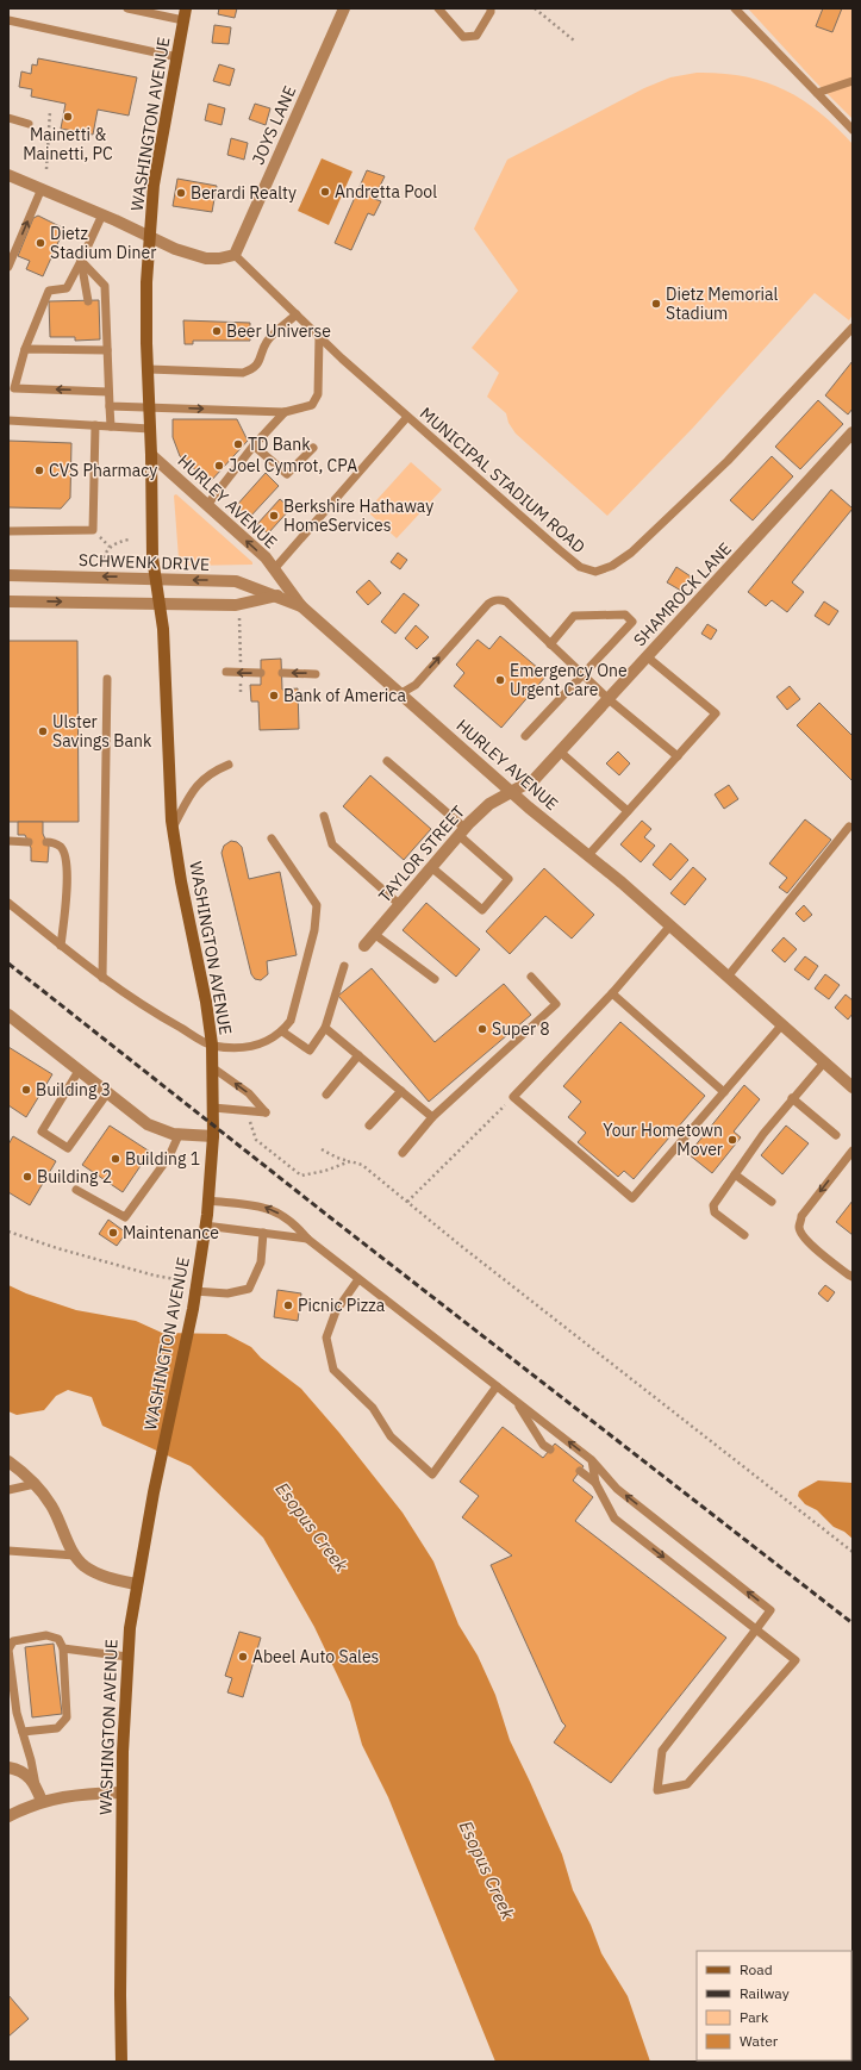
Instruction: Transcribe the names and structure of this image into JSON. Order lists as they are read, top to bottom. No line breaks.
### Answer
{"streets":{"main road":["WASHINGTON AVENUE"],"street":["JOYS LANE","HURLEY AVENUE","SCHWENK DRIVE","SHAMROCK LANE","TAYLOR STREET"],"lane":["MUNICIPAL STADIUM ROAD"]},"crossings":[["WASHINGTON AVENUE","HURLEY AVENUE"],["WASHINGTON AVENUE","SCHWENK DRIVE"],["JOYS LANE","MUNICIPAL STADIUM ROAD"],["HURLEY AVENUE","SCHWENK DRIVE"],["HURLEY AVENUE","SHAMROCK LANE"],["HURLEY AVENUE","TAYLOR STREET"],["SHAMROCK LANE","TAYLOR STREET"]],"water":["Esopus Creek"],"places":["Mainetti & Mainetti, PC","Andretta Pool","Berardi Realty","Dietz Stadium Diner","Dietz Memorial Stadium","Beer Universe","TD Bank","Joel Cymrot, CPA","CVS Pharmacy","Berkshire Hathaway HomeServices","Emergency One Urgent Care","Bank of America","Ulster Savings Bank","Super 8","Building 3","Your Hometown Mover","Building 1","Building 2","Maintenance","Picnic Pizza","Abeel Auto Sales"],"legend":["Road","Railway","Park","Water"]}
